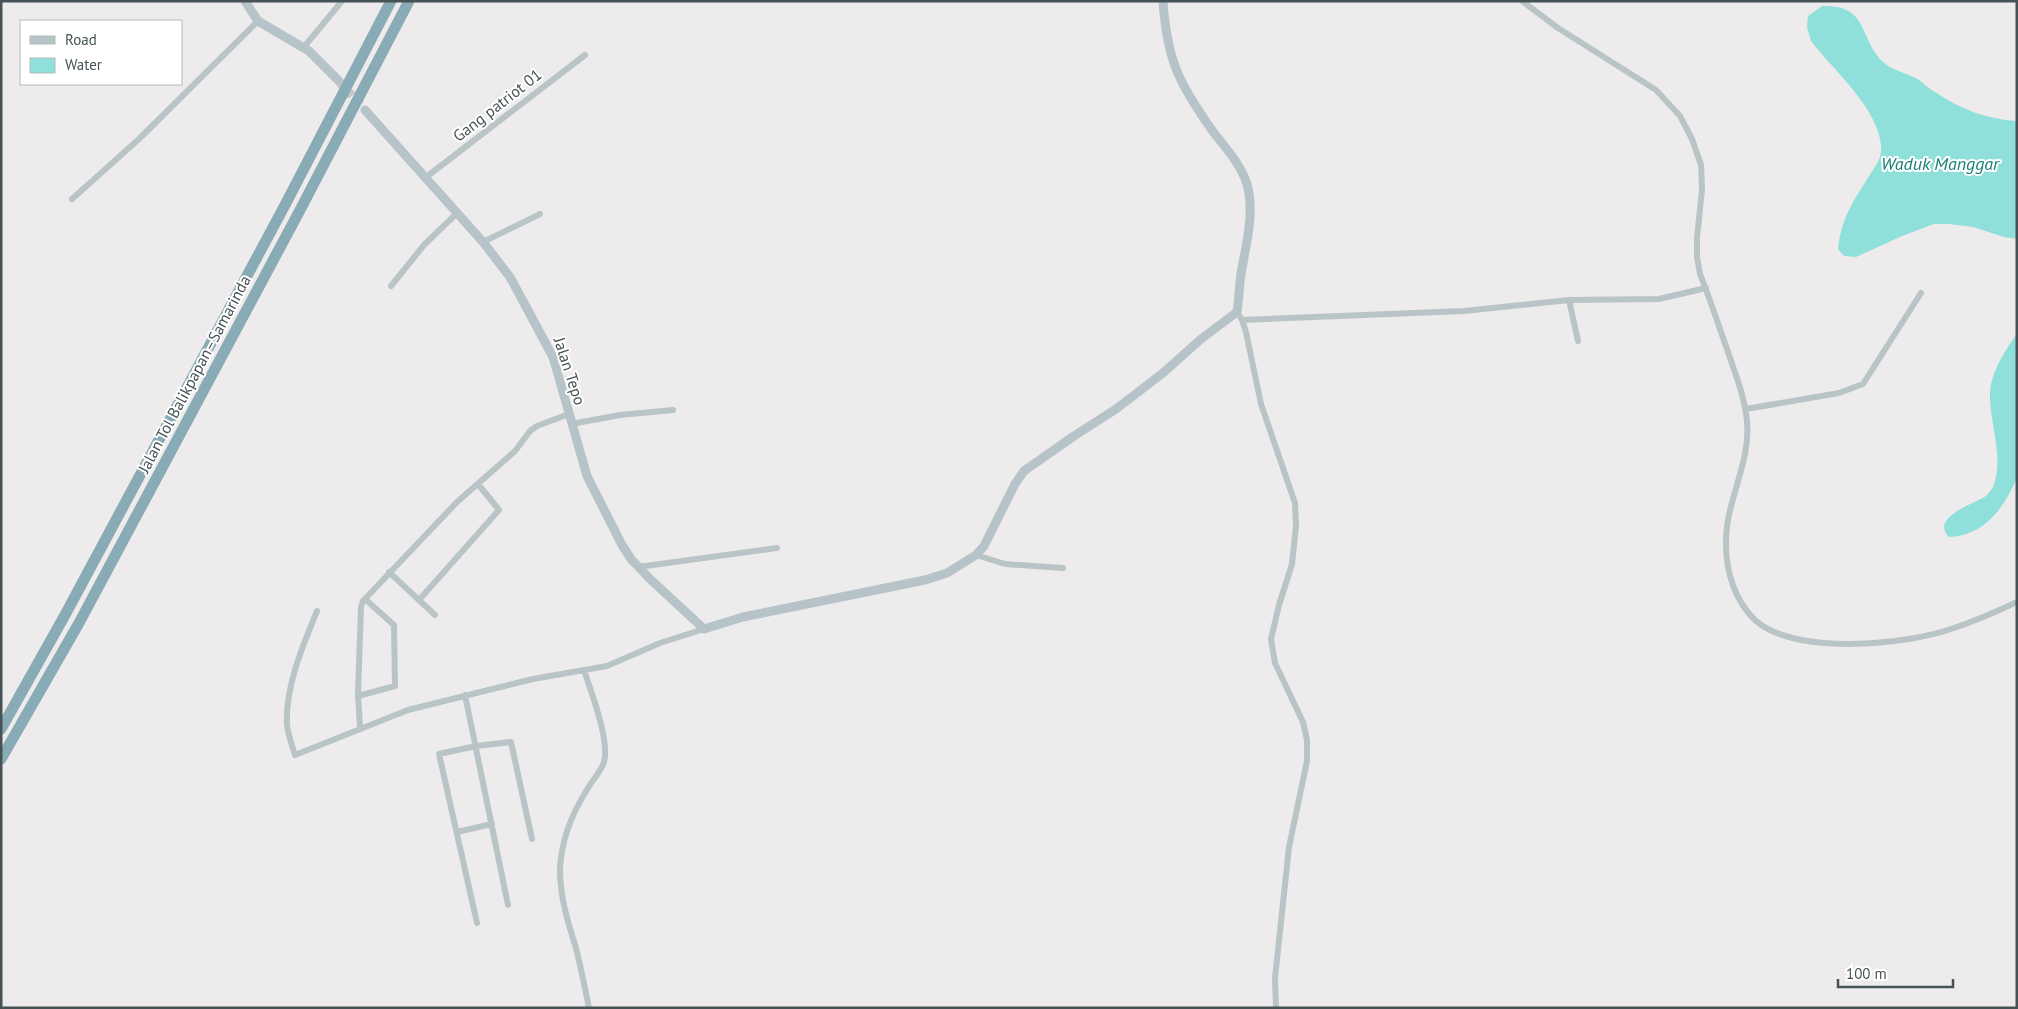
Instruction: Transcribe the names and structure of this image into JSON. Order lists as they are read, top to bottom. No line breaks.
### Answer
{"streets":{"highway":["Jalan Tol Balikpapan–Samarinda"],"street":["Gang patriot 01","Jalan Tepo"]},"crossings":[["Gang patriot 01","Jalan Tepo"]],"water":["Waduk Manggar"],"legend":["Road","Water"],"scale_bar":"100 m"}
